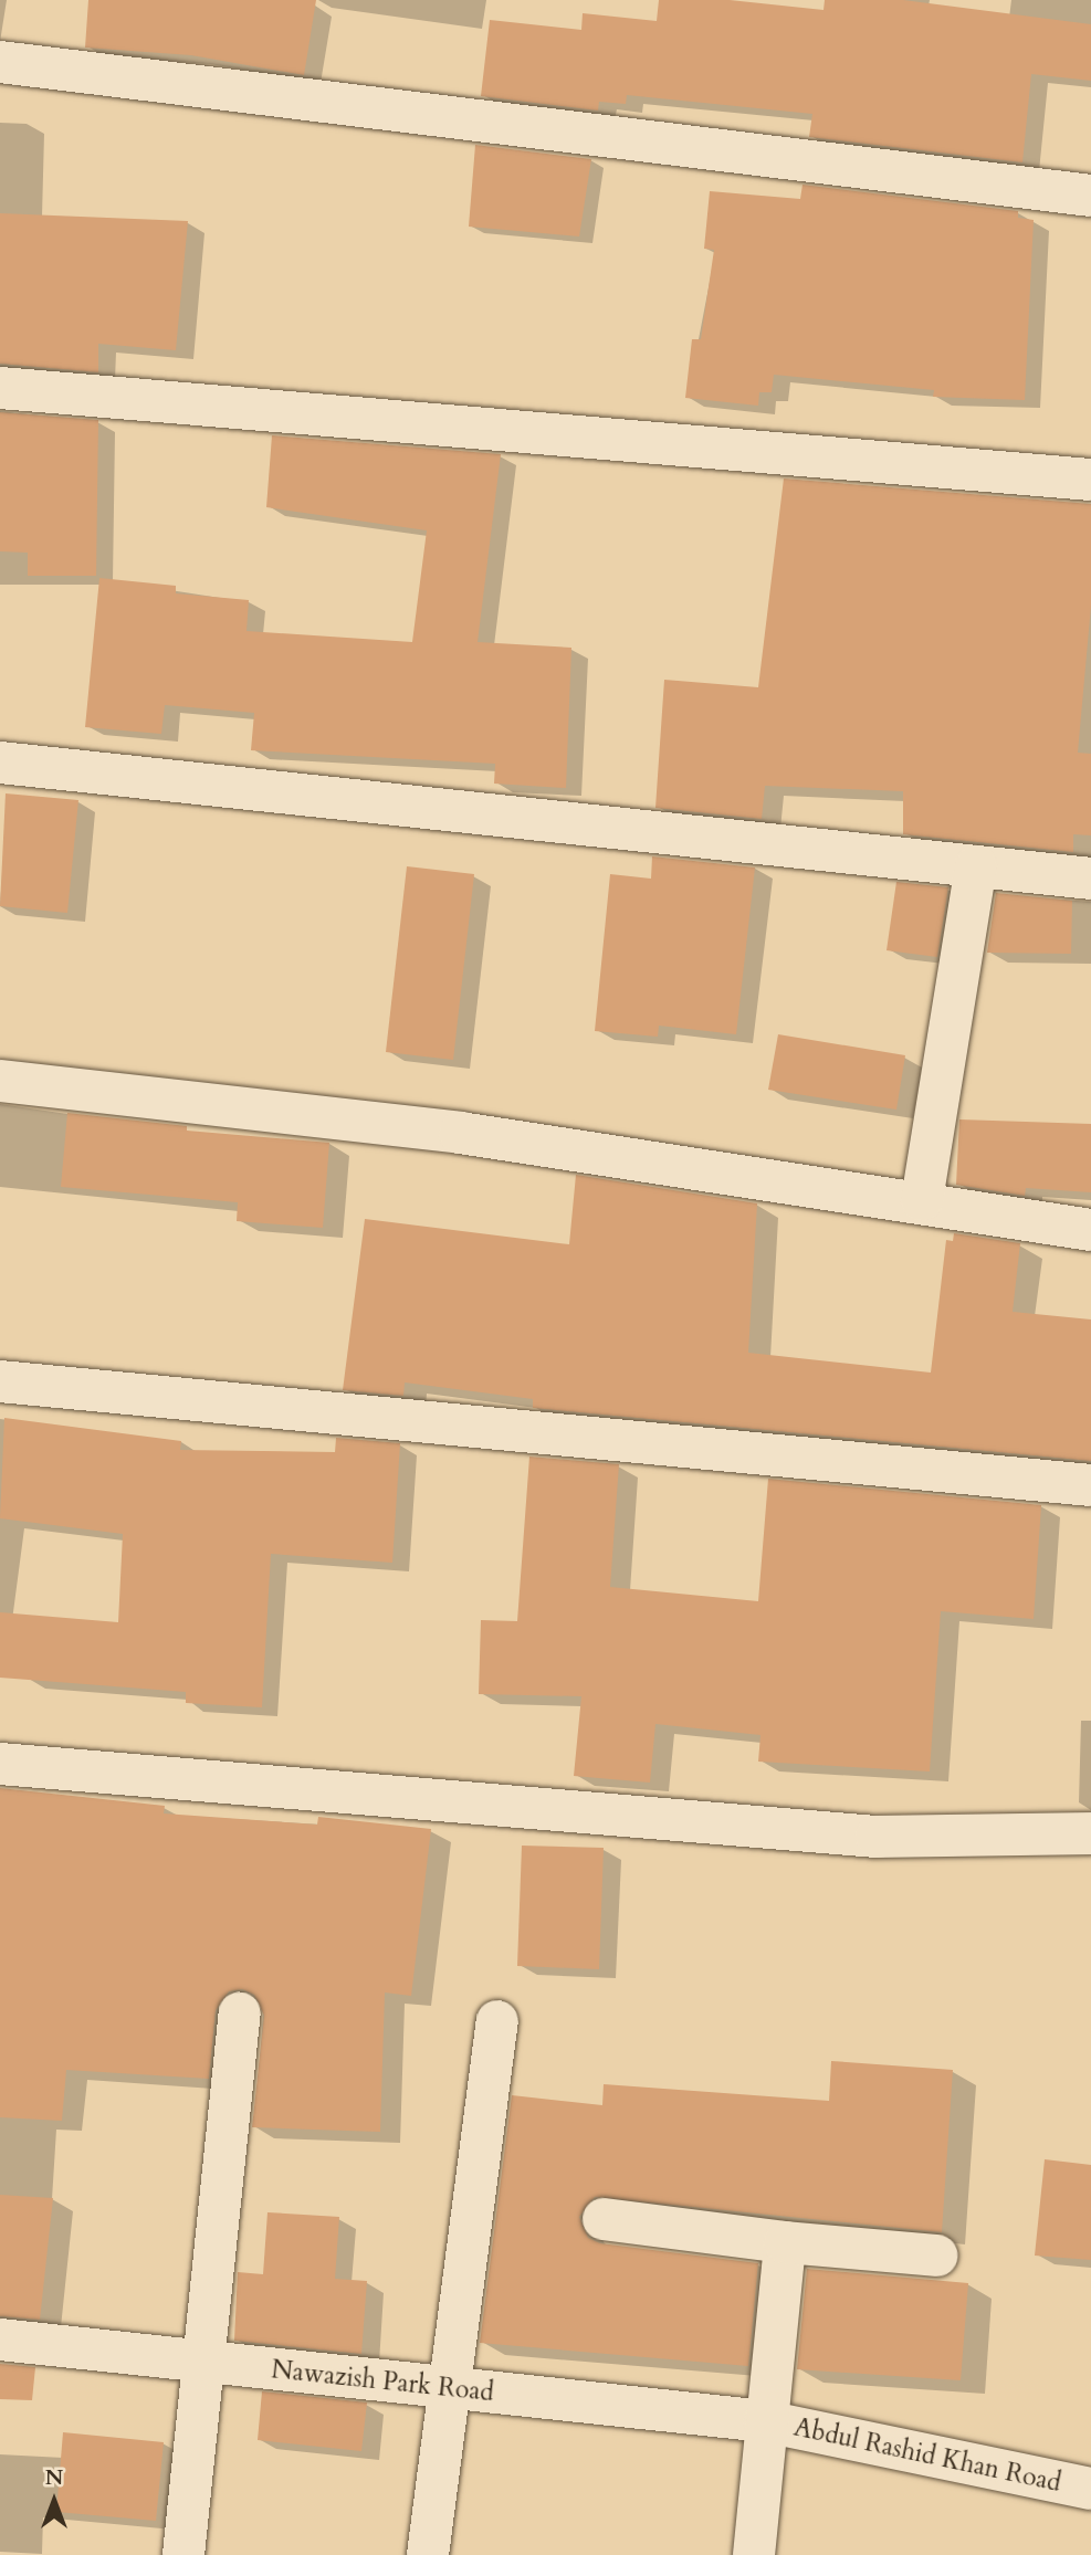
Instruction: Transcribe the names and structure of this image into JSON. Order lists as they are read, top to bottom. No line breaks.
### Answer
{"streets":{"street":["Nawazish Park Road","Abdul Rashid Khan Road"]},"crossings":[["Nawazish Park Road","Abdul Rashid Khan Road"]],"north":"top"}
